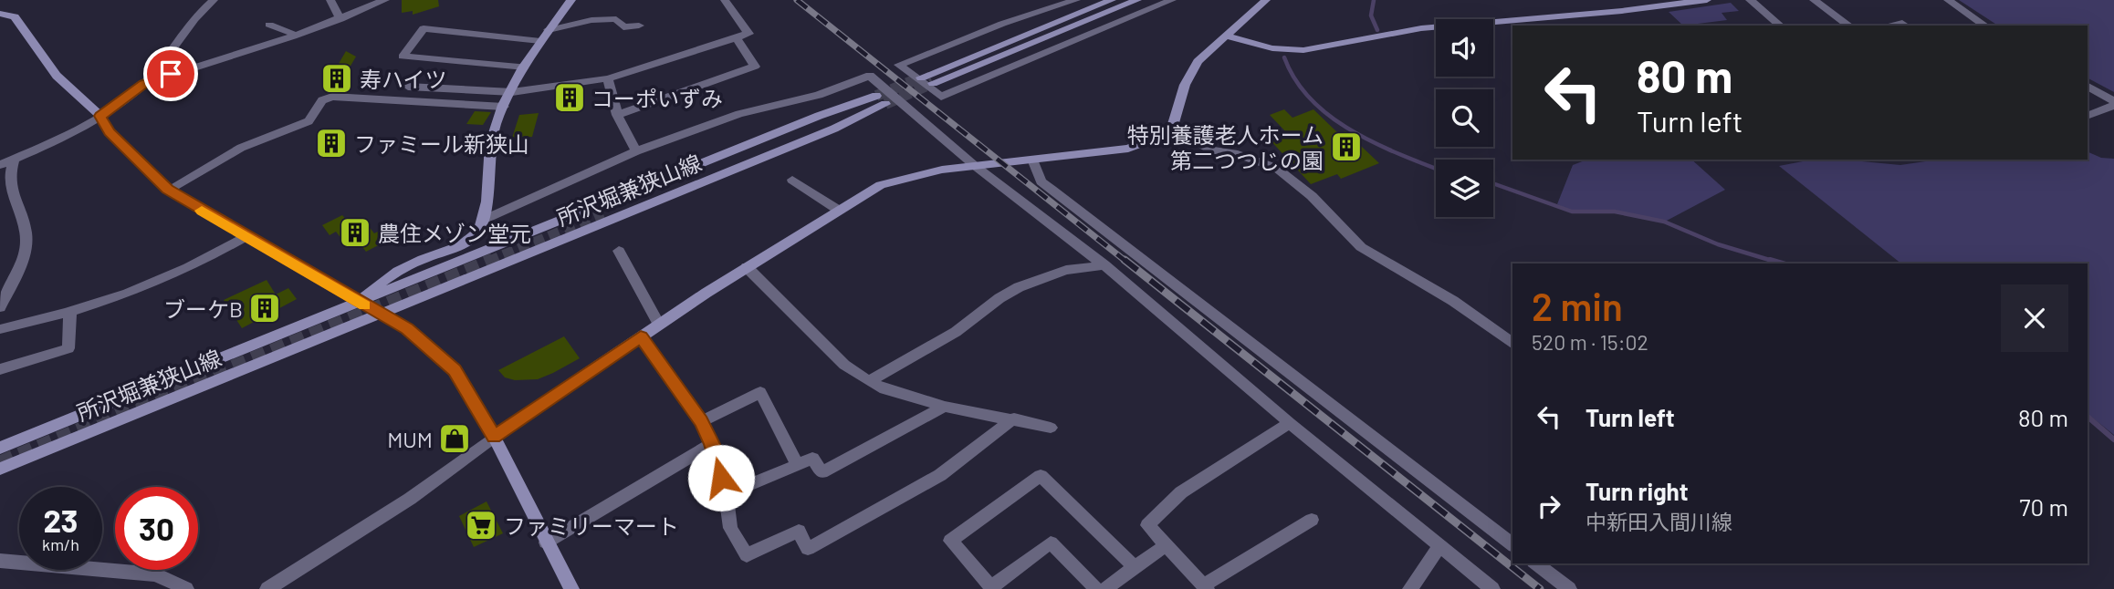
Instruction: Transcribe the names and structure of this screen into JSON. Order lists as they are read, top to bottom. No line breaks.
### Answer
{"streets":{"main road":["所沢堀兼狭山線"]},"places":{"building":["寿ハイツ","コーポいずみ","ファミール新狭山","特別養護老人ホーム 第二つつじの園","農住メゾン堂元","ブーケB"],"shop":["MUM"],"supermarket":["ファミリーマート"]},"page":{"turn":["80 m","Turn left"],"heading":["2 min","520 m · 15:02"],"list":[{"name":"Turn left","value":"80 m"},{"name":"Turn right","note":"中新田入間川線","value":"70 m"}],"speed":"23 km/h","limit":"30"}}
